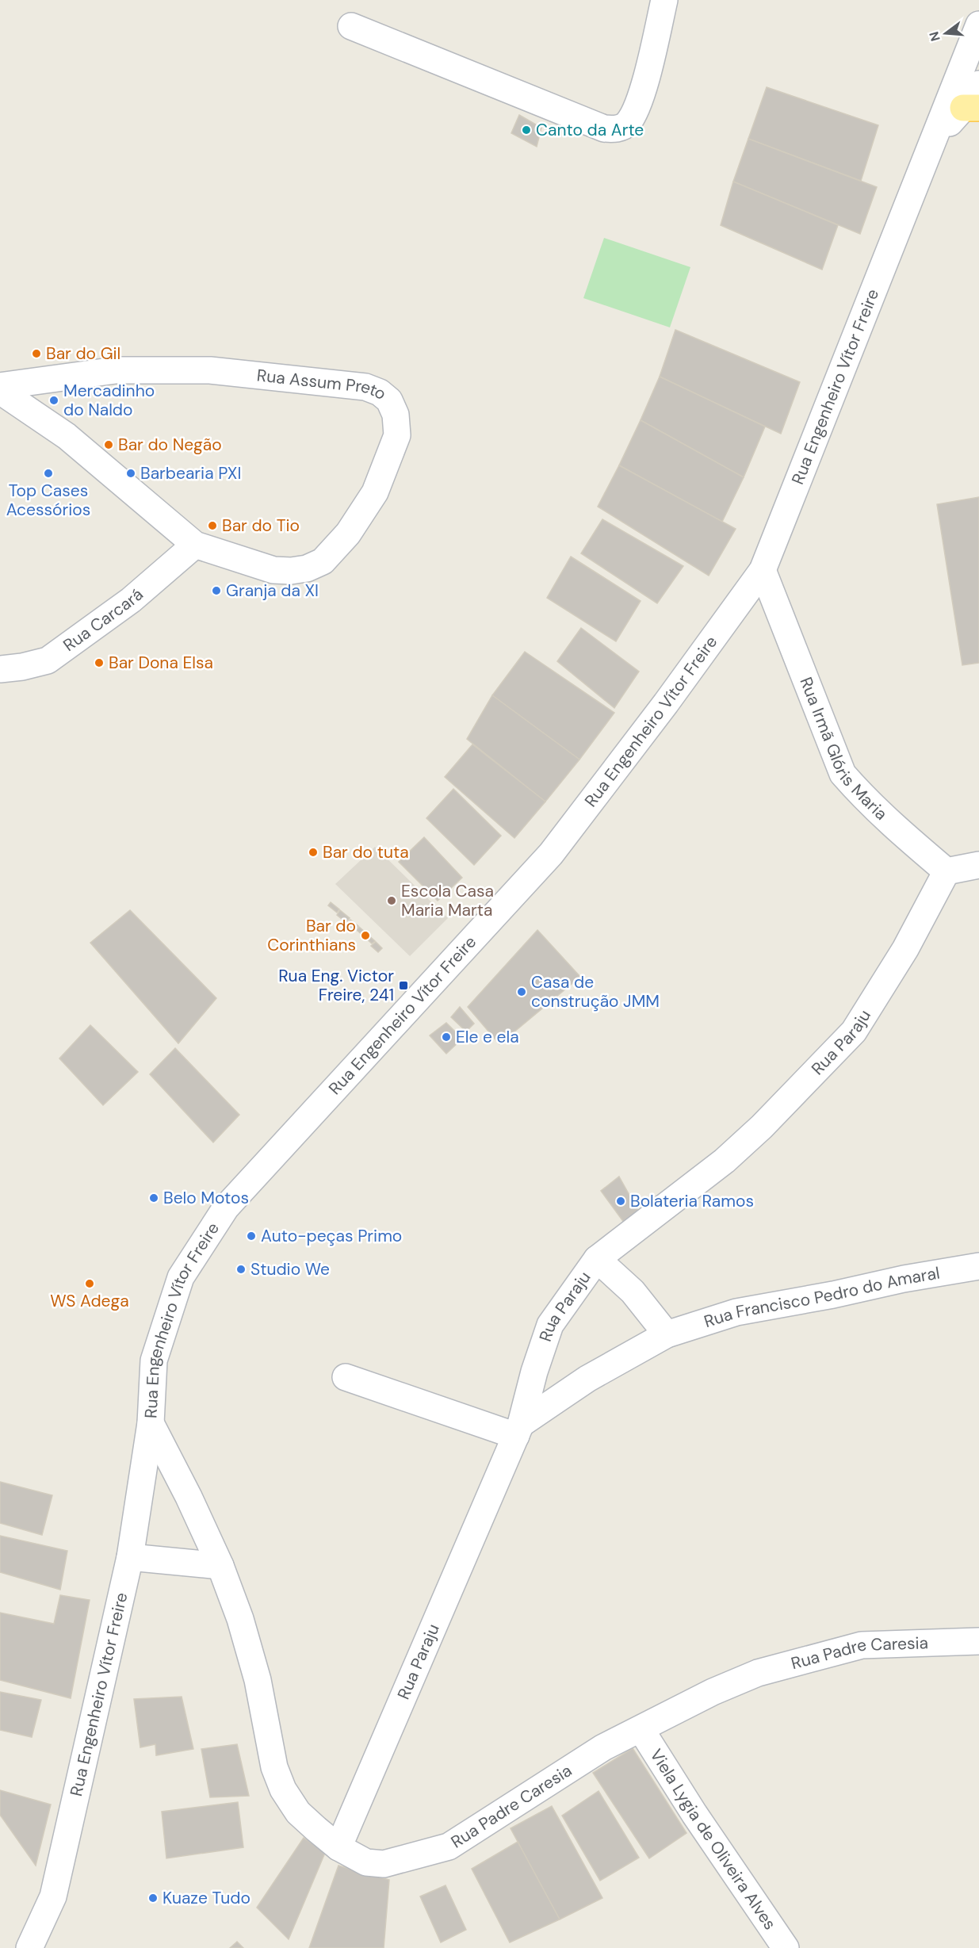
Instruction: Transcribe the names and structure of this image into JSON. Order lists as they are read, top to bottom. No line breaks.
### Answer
{"streets":{"street":["Rua Engenheiro Vítor Freire","Rua Assum Preto","Rua Carcará","Rua Irmã Glóris Maria","Rua Paraju","Rua Francisco Pedro do Amaral","Rua Padre Caresia","Viela Lygia de Oliveira Alves"]},"crossings":[["Rua Engenheiro Vítor Freire","Rua Irmã Glóris Maria"],["Rua Engenheiro Vítor Freire","Rua Padre Caresia"],["Rua Assum Preto","Rua Carcará"],["Rua Irmã Glóris Maria","Rua Paraju"],["Rua Paraju","Rua Francisco Pedro do Amaral"],["Rua Paraju","Rua Padre Caresia"],["Rua Padre Caresia","Viela Lygia de Oliveira Alves"]],"places":{"other":["Canto da Arte","Bar do Gil","Mercadinho do Naldo","Bar do Negão","Top Cases Acessórios","Barbearia PXI","Bar do Tio","Granja da XI","Bar Dona Elsa","Bar do tuta","Escola Casa Maria Marta","Bar do Corinthians","Casa de construção JMM","Ele e ela","Belo Motos","Bolateria Ramos","Auto-peças Primo","Studio We","WS Adega","Kuaze Tudo"],"transit":["Rua Eng. Victor Freire, 241"]},"north":"left"}
